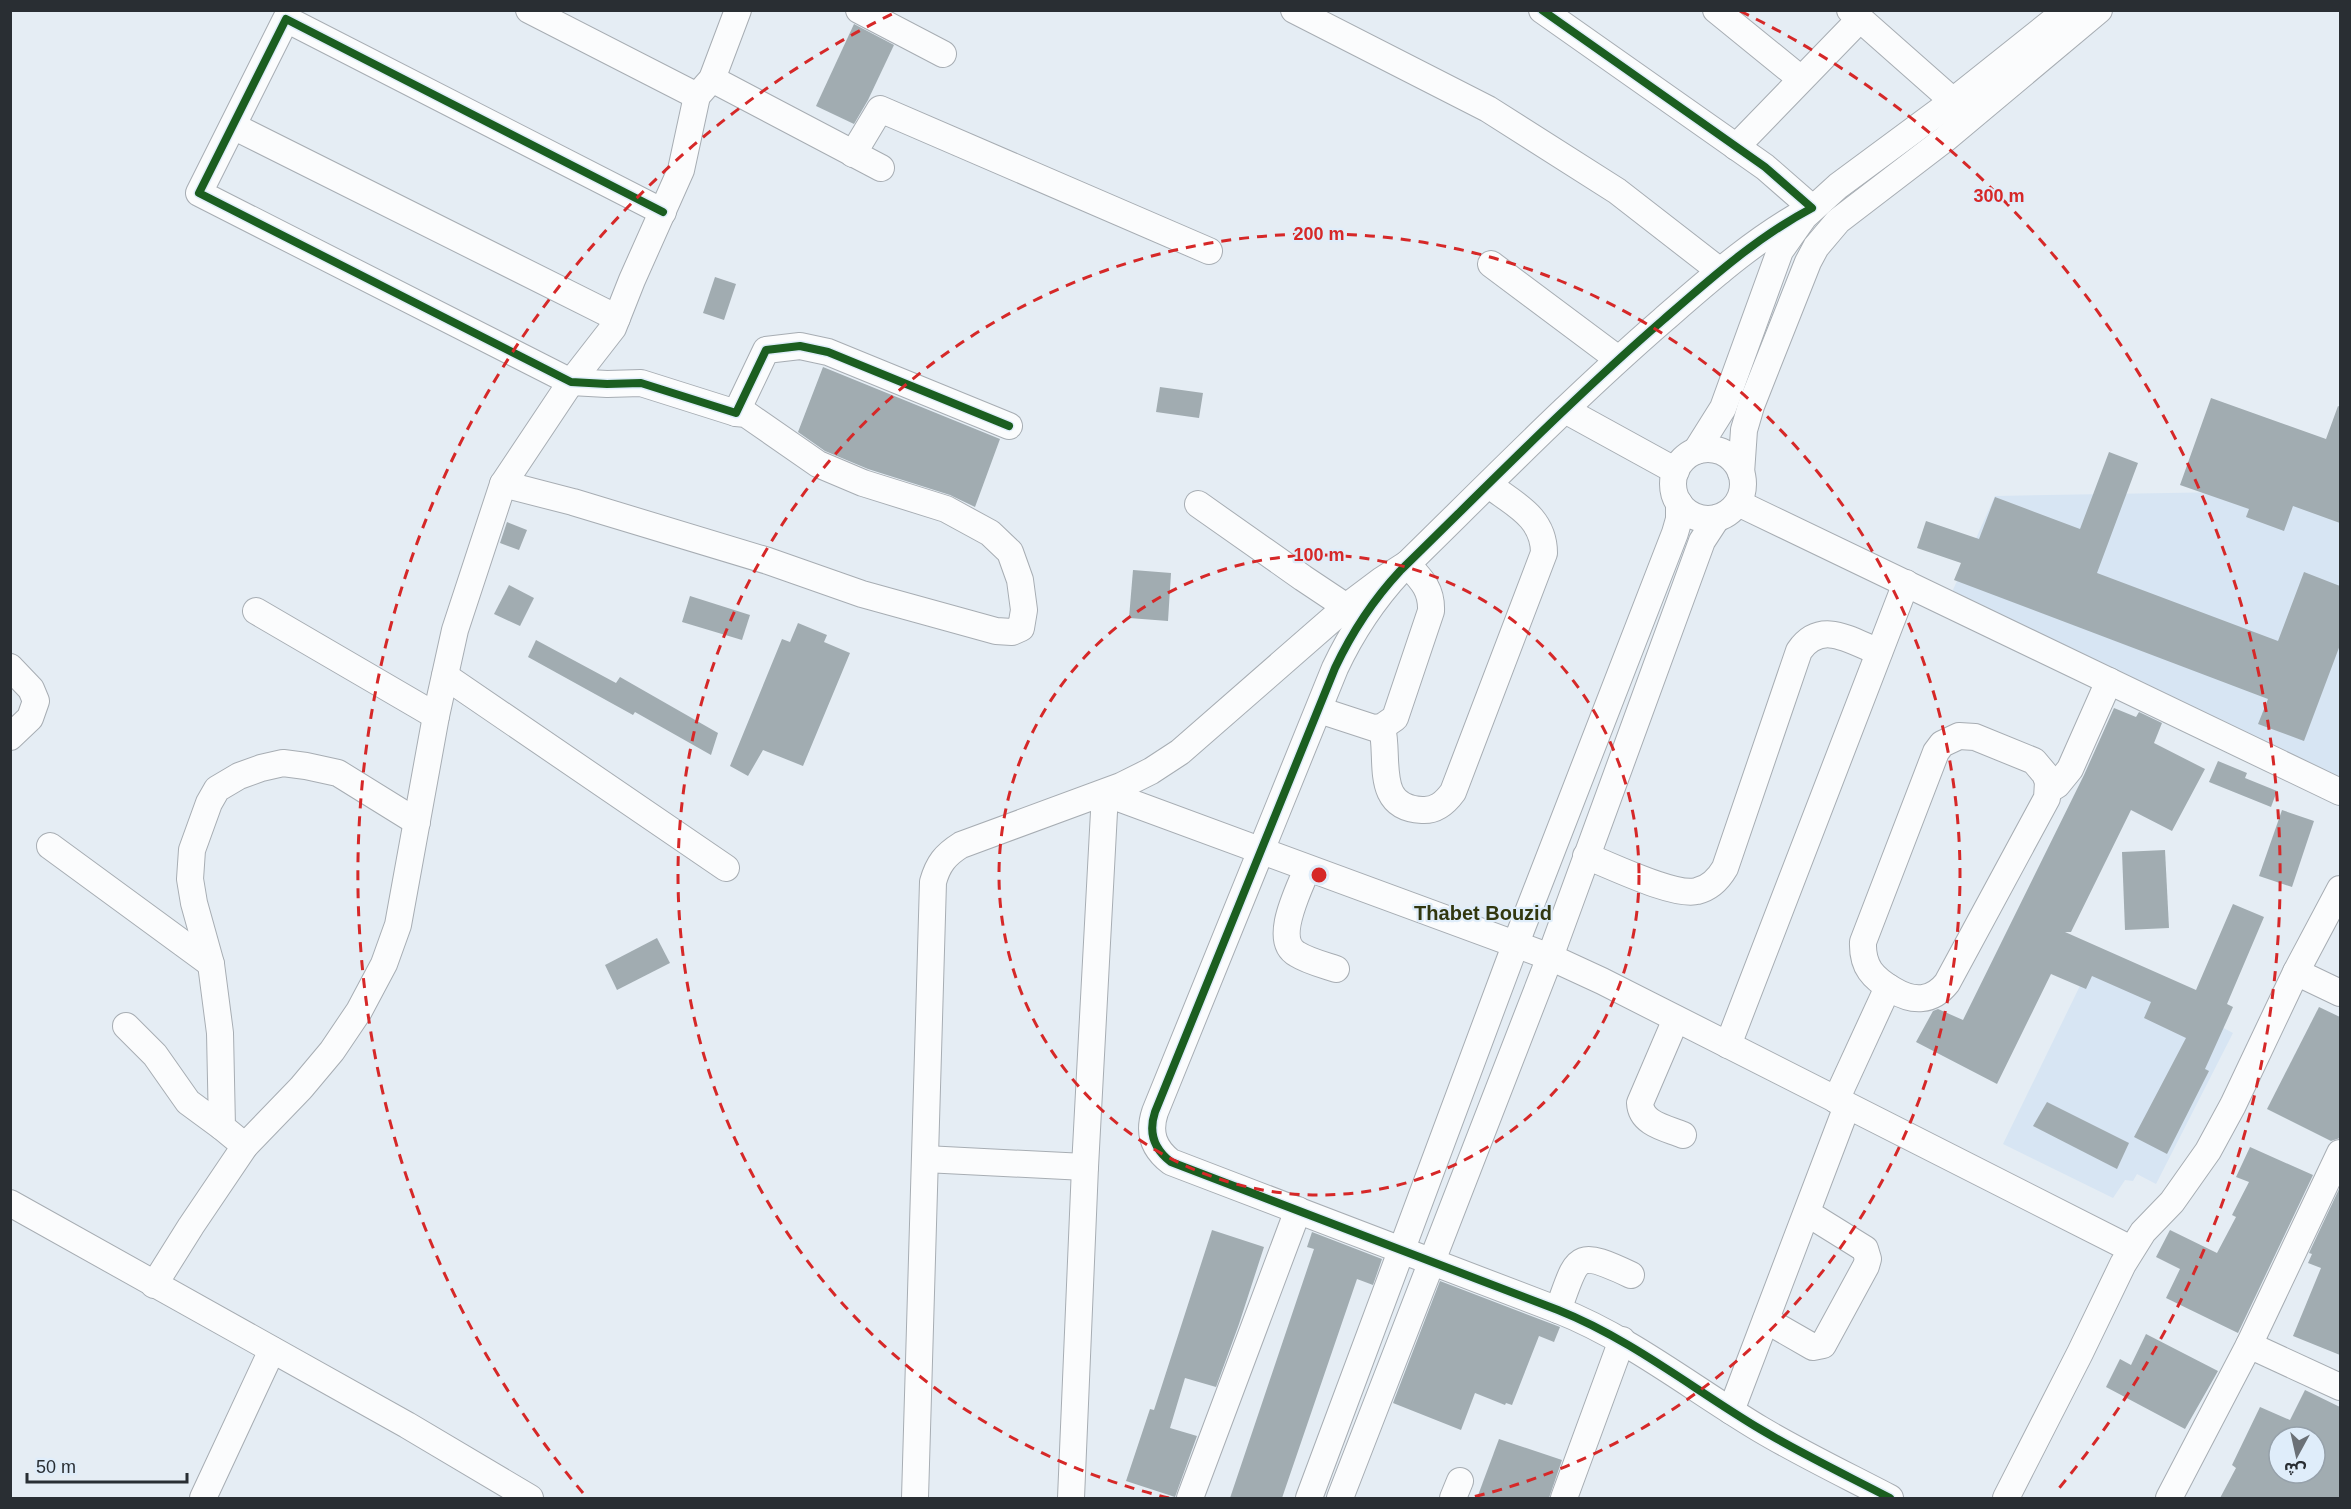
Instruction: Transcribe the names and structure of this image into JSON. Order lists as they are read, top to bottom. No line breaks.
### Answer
{"districts":["Thabet Bouzid"],"scale_bar":"50 m","north":"bottom","rings":["300 m","200 m","100 m"]}
